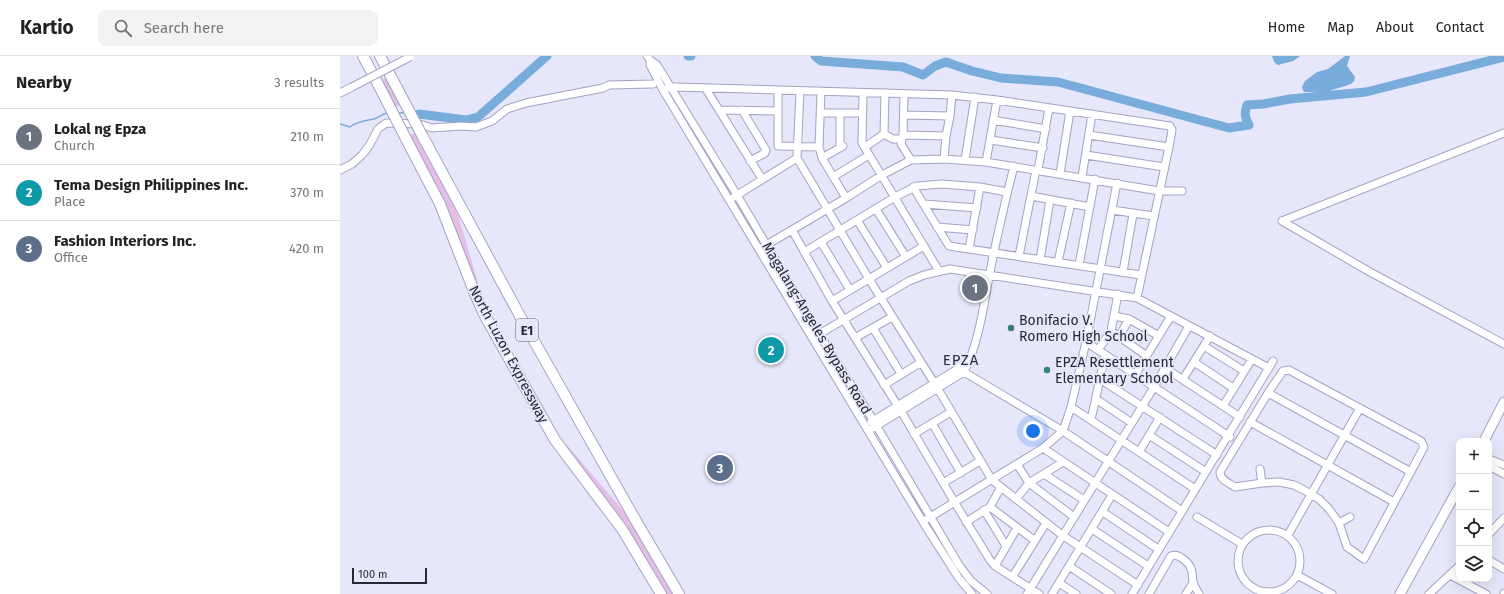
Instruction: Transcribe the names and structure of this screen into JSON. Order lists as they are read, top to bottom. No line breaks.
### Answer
{"streets":{"highway":["E1","North Luzon Expressway"],"street":["Magalang-Angeles Bypass Road"]},"districts":["EPZA"],"places":["Bonifacio V. Romero High School","EPZA Resettlement Elementary School"],"scale_bar":"100 m","page":{"header":"Kartio","search":"Search here","nav":["Home","Map","About","Contact"],"heading":["Nearby","3 results"],"list":[{"mark":"1","name":"Lokal ng Epza","note":"Church","value":"210 m"},{"mark":"2","name":"Tema Design Philippines Inc.","note":"Place","value":"370 m"},{"mark":"3","name":"Fashion Interiors Inc.","note":"Office","value":"420 m"}],"pins":["1","2","3"],"map_buttons":["+","−"],"scale":"100 m"}}
